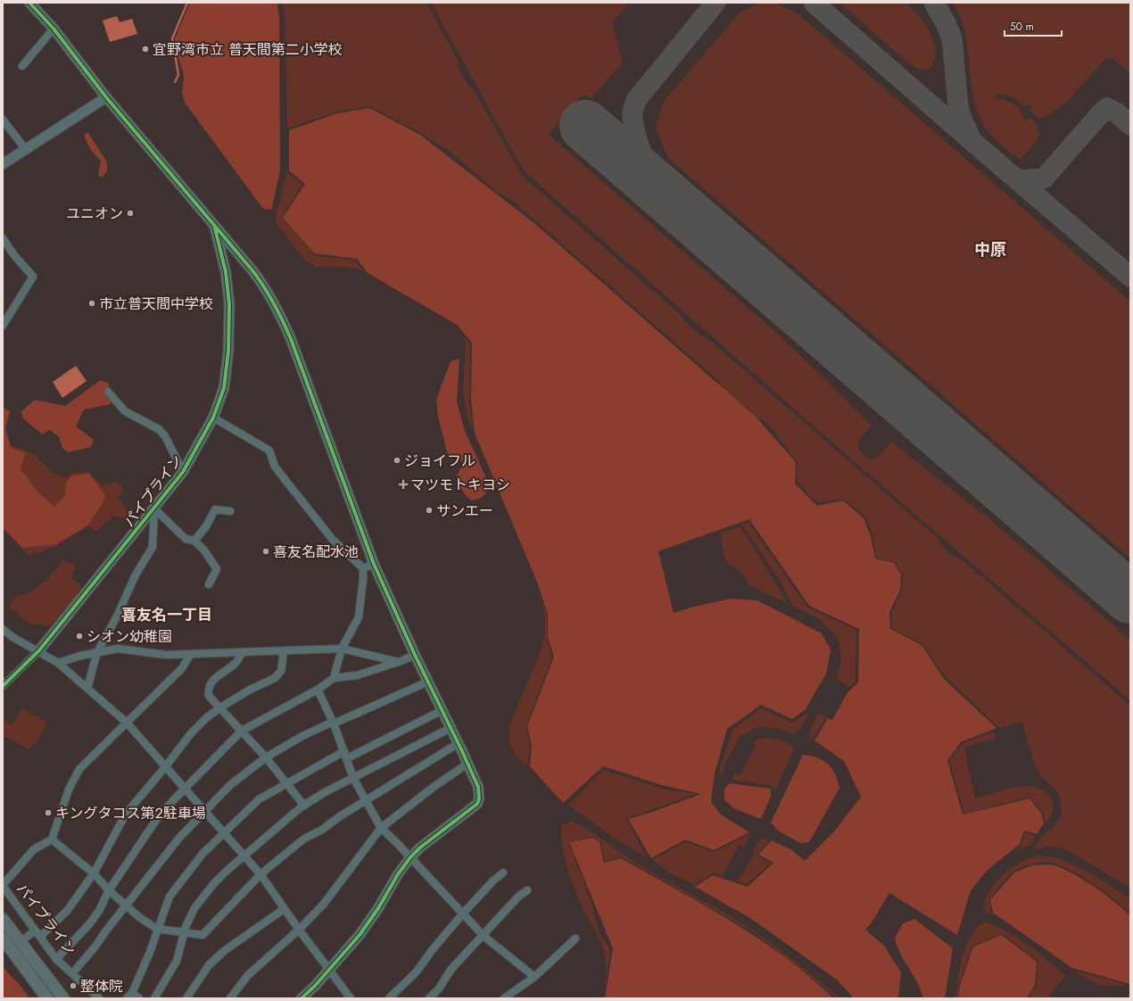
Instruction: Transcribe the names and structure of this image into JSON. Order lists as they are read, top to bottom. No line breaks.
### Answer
{"streets":{"street":["パイプライン"]},"districts":["中原","喜友名一丁目"],"places":{"other":["宜野湾市立 普天間第二小学校","ユニオン","市立普天間中学校","ジョイフル","サンエー","喜友名配水池","シオン幼稚園","キングタコス第２駐車場","整体院"],"health":["マツモトキヨシ"]},"scale_bar":"50 m"}
